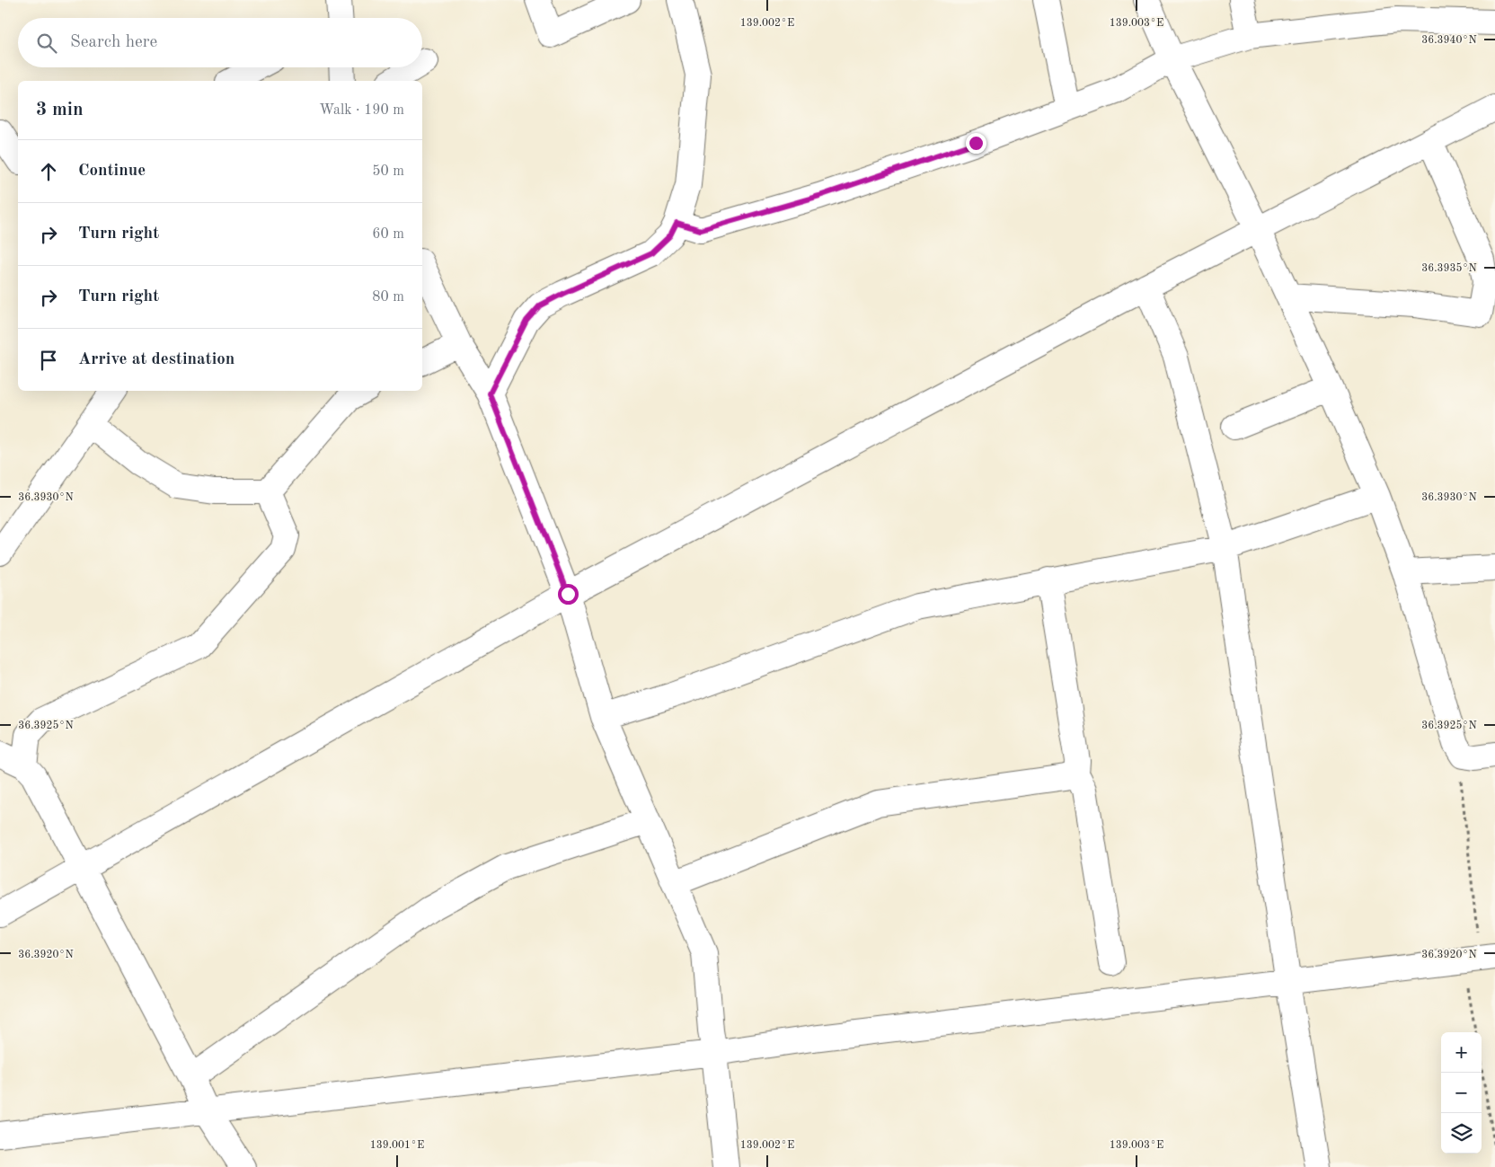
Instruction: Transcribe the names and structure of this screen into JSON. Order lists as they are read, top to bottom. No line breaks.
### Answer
{"page":{"search":"Search here","heading":["3 min","Walk · 190 m"],"list":[["Continue","50 m"],["Turn right","60 m"],["Turn right","80 m"],"Arrive at destination"],"map_buttons":["+","−"]},"coordinates":["139.002°E","139.003°E","36.3940°N","36.3935°N","36.3930°N","36.3925°N","36.3920°N","139.001°E"]}
